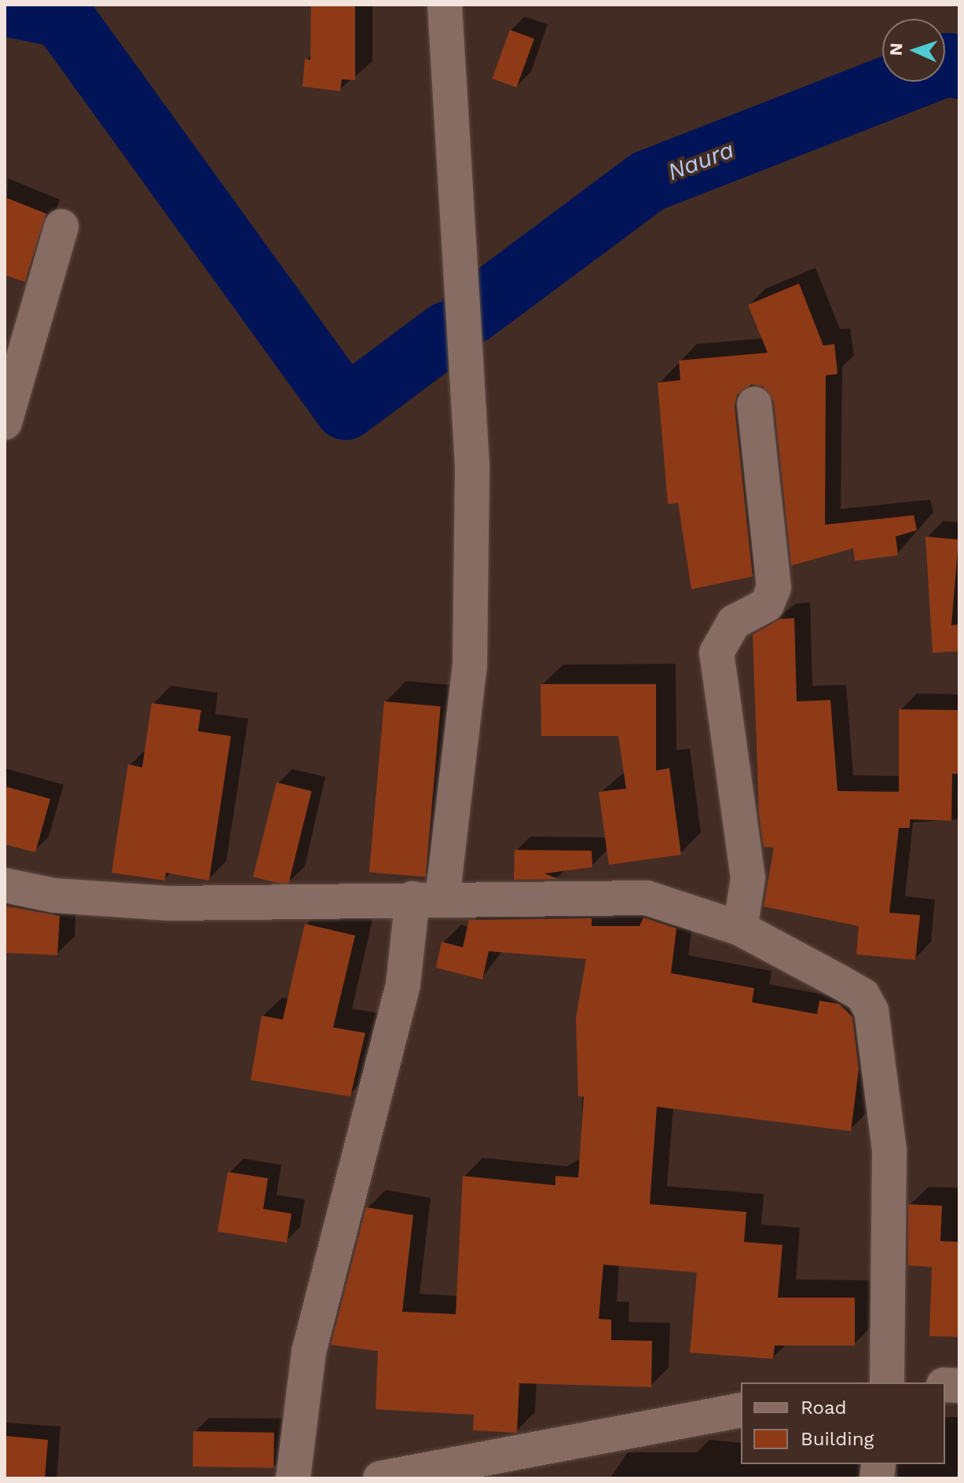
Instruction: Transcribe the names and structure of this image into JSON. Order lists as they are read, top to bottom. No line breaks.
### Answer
{"water":["Naura"],"legend":["Road","Building"],"north":"left"}
